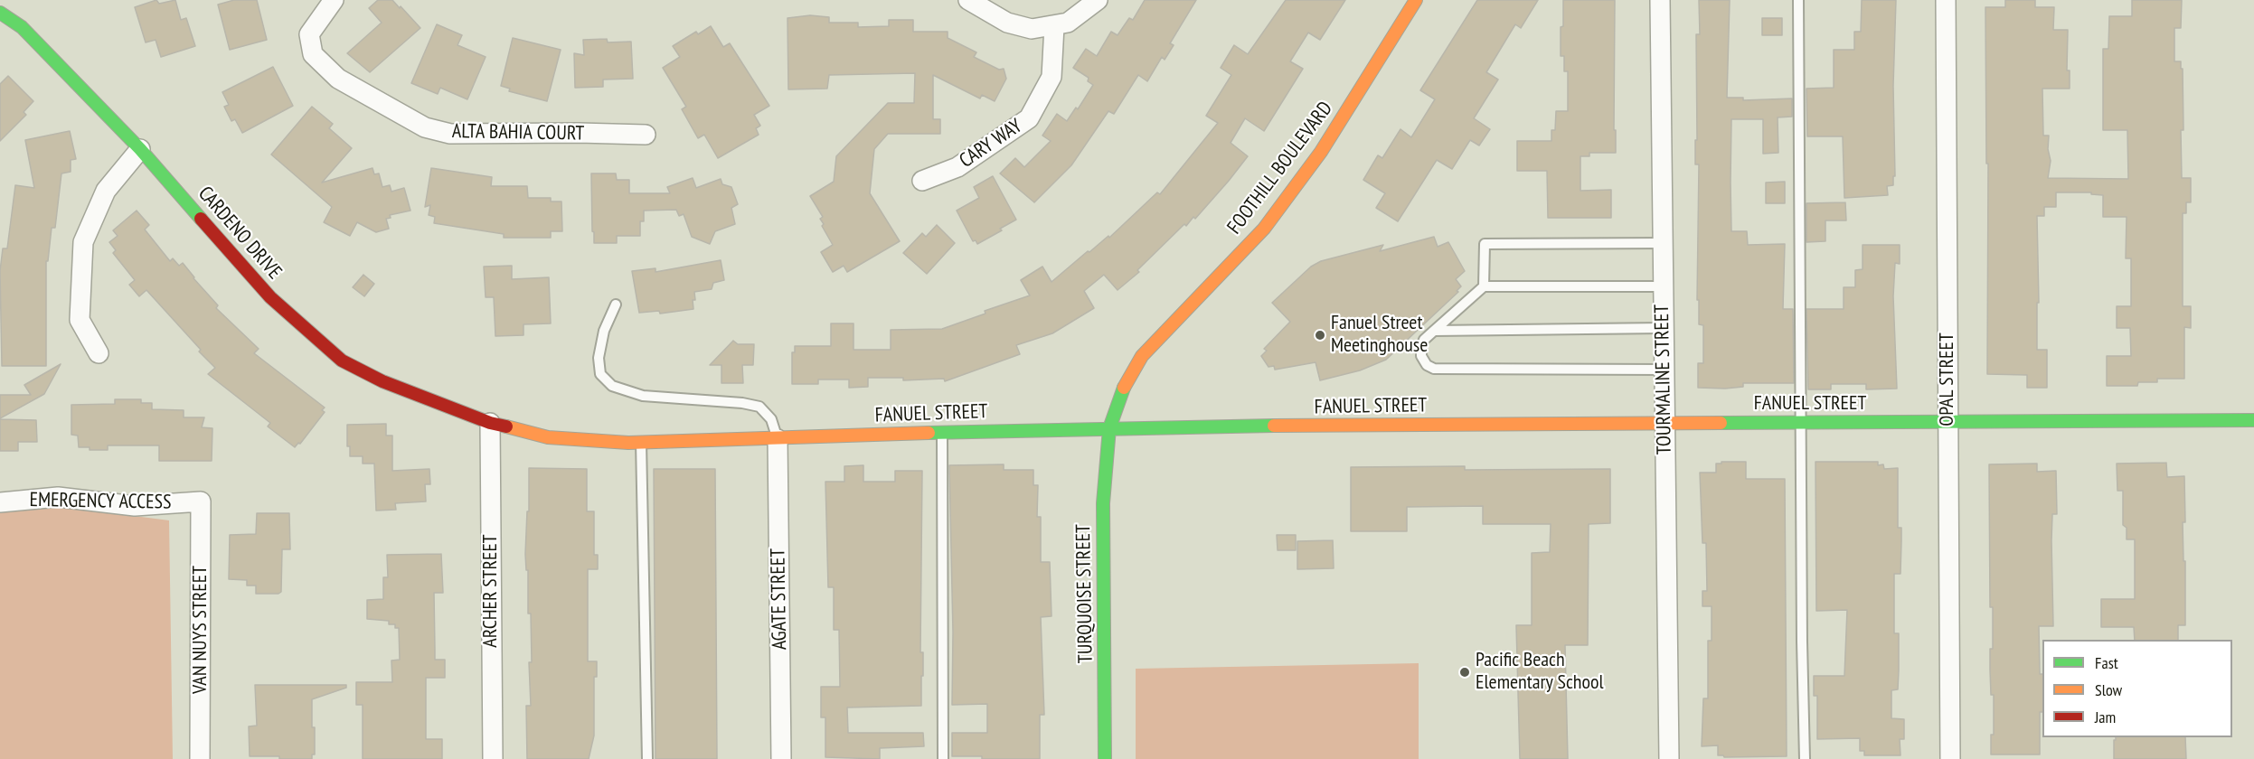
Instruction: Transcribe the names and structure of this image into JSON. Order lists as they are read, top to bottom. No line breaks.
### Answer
{"streets":{"street":["ALTA BAHIA COURT","CARY WAY","FOOTHILL BOULEVARD","CARDENO DRIVE","TOURMALINE STREET","OPAL STREET","FANUEL STREET","EMERGENCY ACCESS","ARCHER STREET","TURQUOISE STREET","AGATE STREET","VAN NUYS STREET"]},"crossings":[["FOOTHILL BOULEVARD","FANUEL STREET"],["FOOTHILL BOULEVARD","TURQUOISE STREET"],["CARDENO DRIVE","FANUEL STREET"],["CARDENO DRIVE","ARCHER STREET"],["TOURMALINE STREET","FANUEL STREET"],["OPAL STREET","FANUEL STREET"],["FANUEL STREET","ARCHER STREET"],["FANUEL STREET","TURQUOISE STREET"],["FANUEL STREET","AGATE STREET"],["EMERGENCY ACCESS","VAN NUYS STREET"]],"places":["Fanuel Street Meetinghouse","Pacific Beach Elementary School"],"legend":["Fast","Slow","Jam"]}
